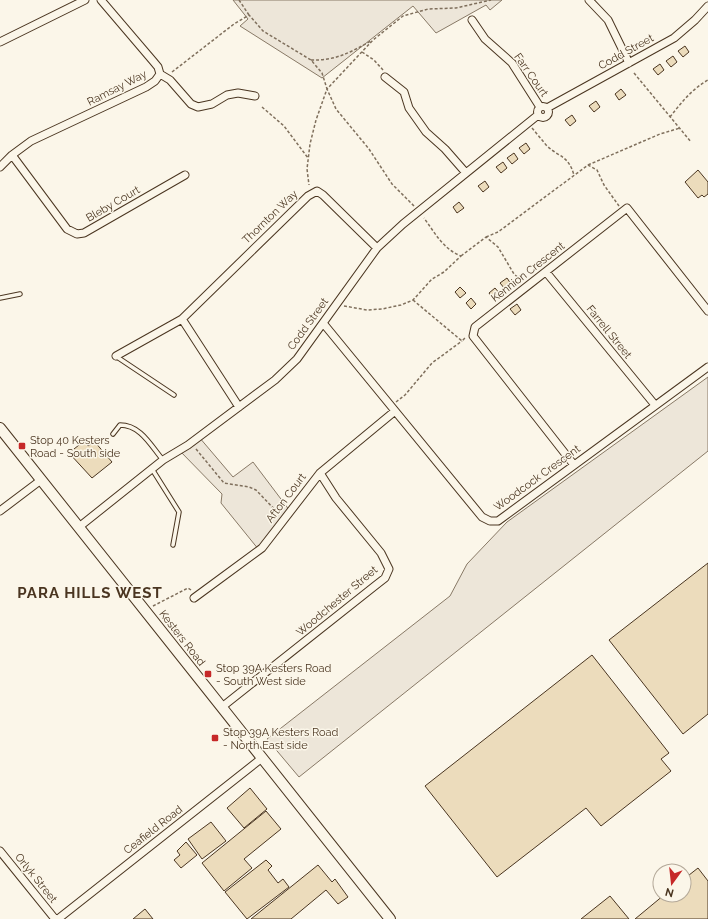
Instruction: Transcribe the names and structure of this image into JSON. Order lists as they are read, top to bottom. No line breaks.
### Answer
{"streets":{"main road":["Kesters Road"],"street":["Codd Street","Farr Court","Ramsay Way","Bleby Court","Thornton Way","Kennion Crescent","Farrell Street","Woodcock Crescent","Afton Court","Woodchester Street","Ceafield Road","Orlyk Street"]},"crossings":[["Codd Street","Farr Court"],["Codd Street","Thornton Way"],["Codd Street","Woodcock Crescent"],["Codd Street","Kesters Road"],["Ramsay Way","Bleby Court"],["Kennion Crescent","Farrell Street"],["Kennion Crescent","Woodcock Crescent"],["Farrell Street","Woodcock Crescent"],["Woodcock Crescent","Afton Court"],["Afton Court","Woodchester Street"],["Woodchester Street","Kesters Road"],["Kesters Road","Ceafield Road"]],"districts":["PARA HILLS WEST"],"places":{"transit":["Stop 40 Kesters Road - South side","Stop 39A Kesters Road - South West side","Stop 39A Kesters Road - North East side"]},"north":"bottom"}
